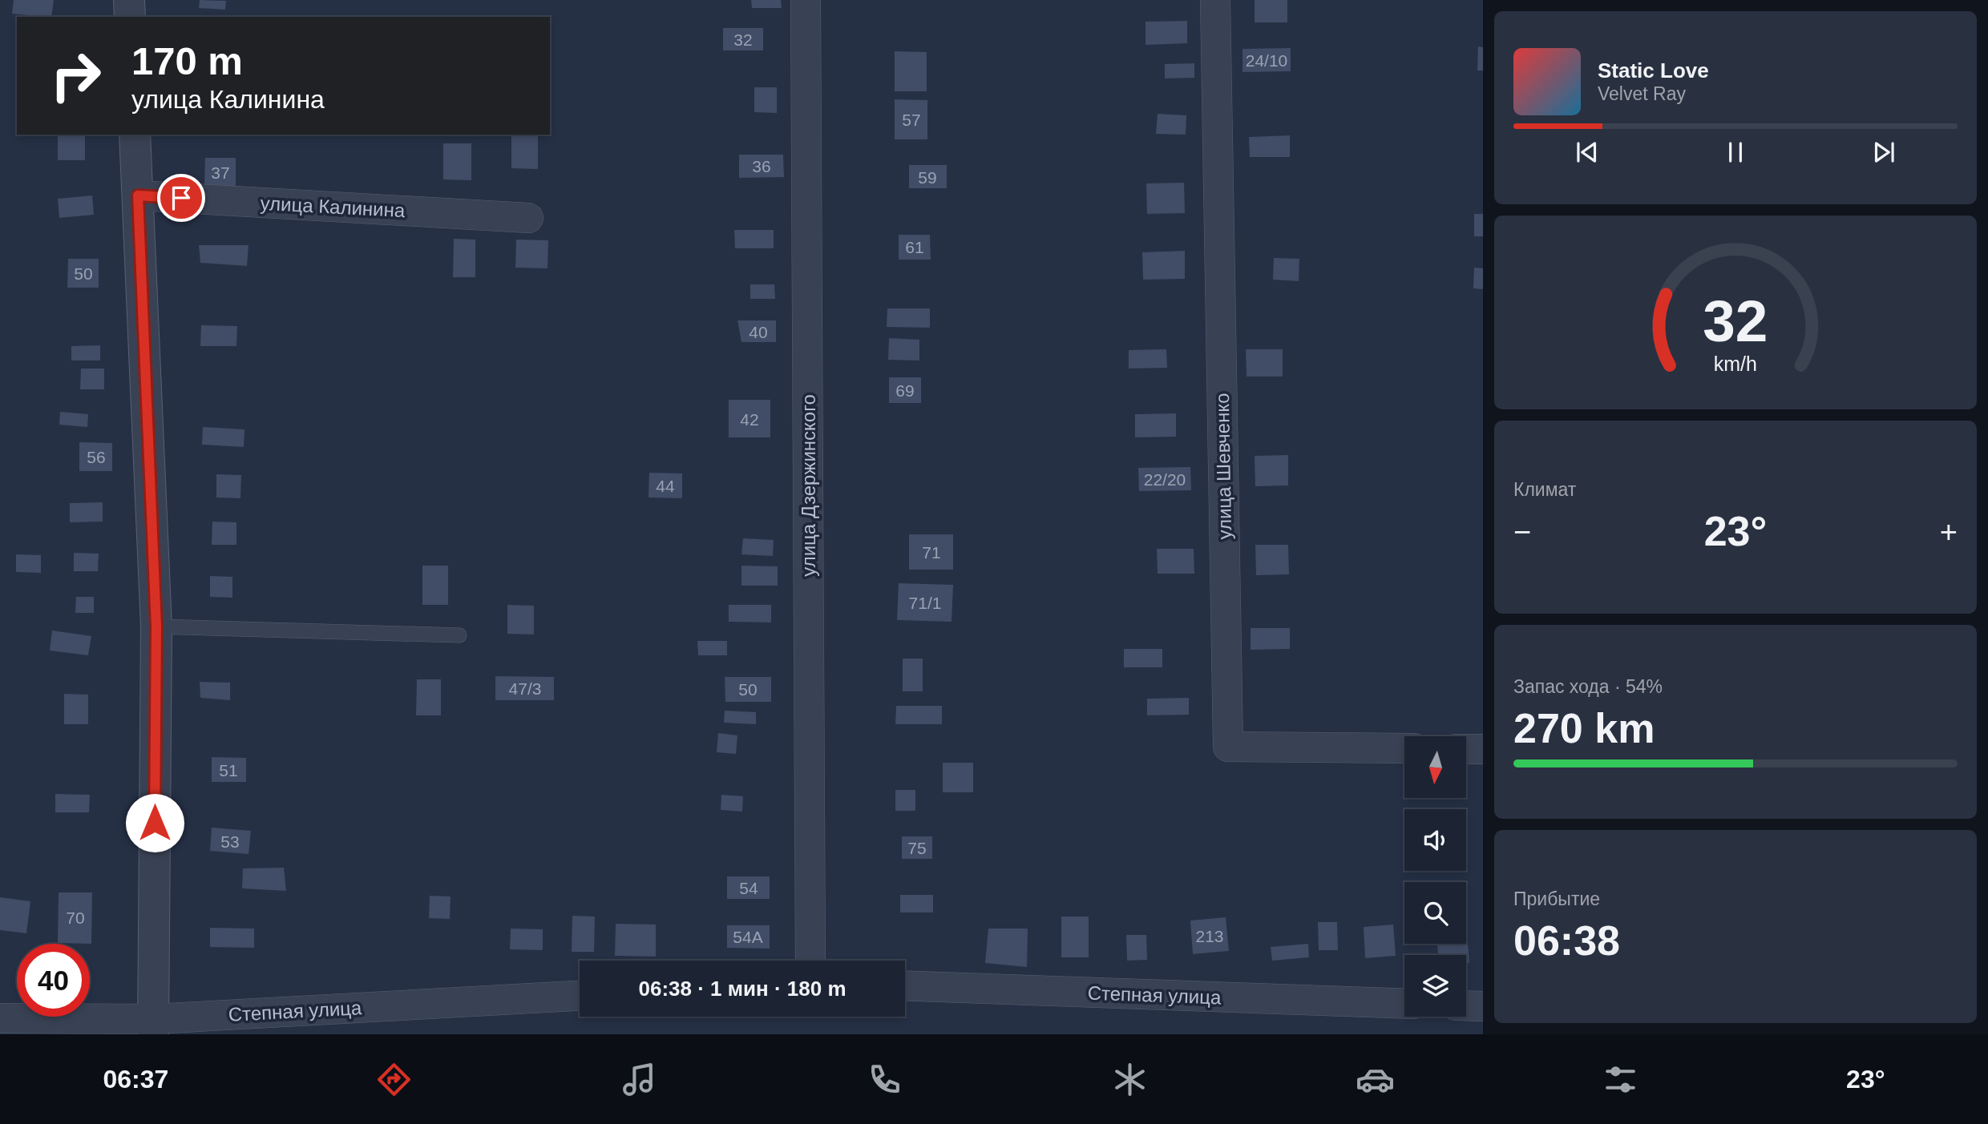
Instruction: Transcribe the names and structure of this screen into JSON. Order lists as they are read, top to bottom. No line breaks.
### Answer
{"streets":{"street":["улица Калинина","улица Шевченко","улица Дзержинского","Степная улица"]},"house_numbers":["32","24/10","57","36","37","59","61","50","40","69","42","56","22/20","44","71","71/1","47/3","50","51","53","75","54","70","213","54А"],"north":"bottom","page":{"turn":["170 m","улица Калинина"],"song":["Static Love","Velvet Ray"],"tile":["Климат",["Запас хода · 54%","270 km"],["Прибытие","06:38"]],"heat":["−","23°","+"],"limit":"40","trip":"06:38 · 1 мин · 180 m","tabs":["06:37","23°"],"gauge":["32","km/h"]}}
